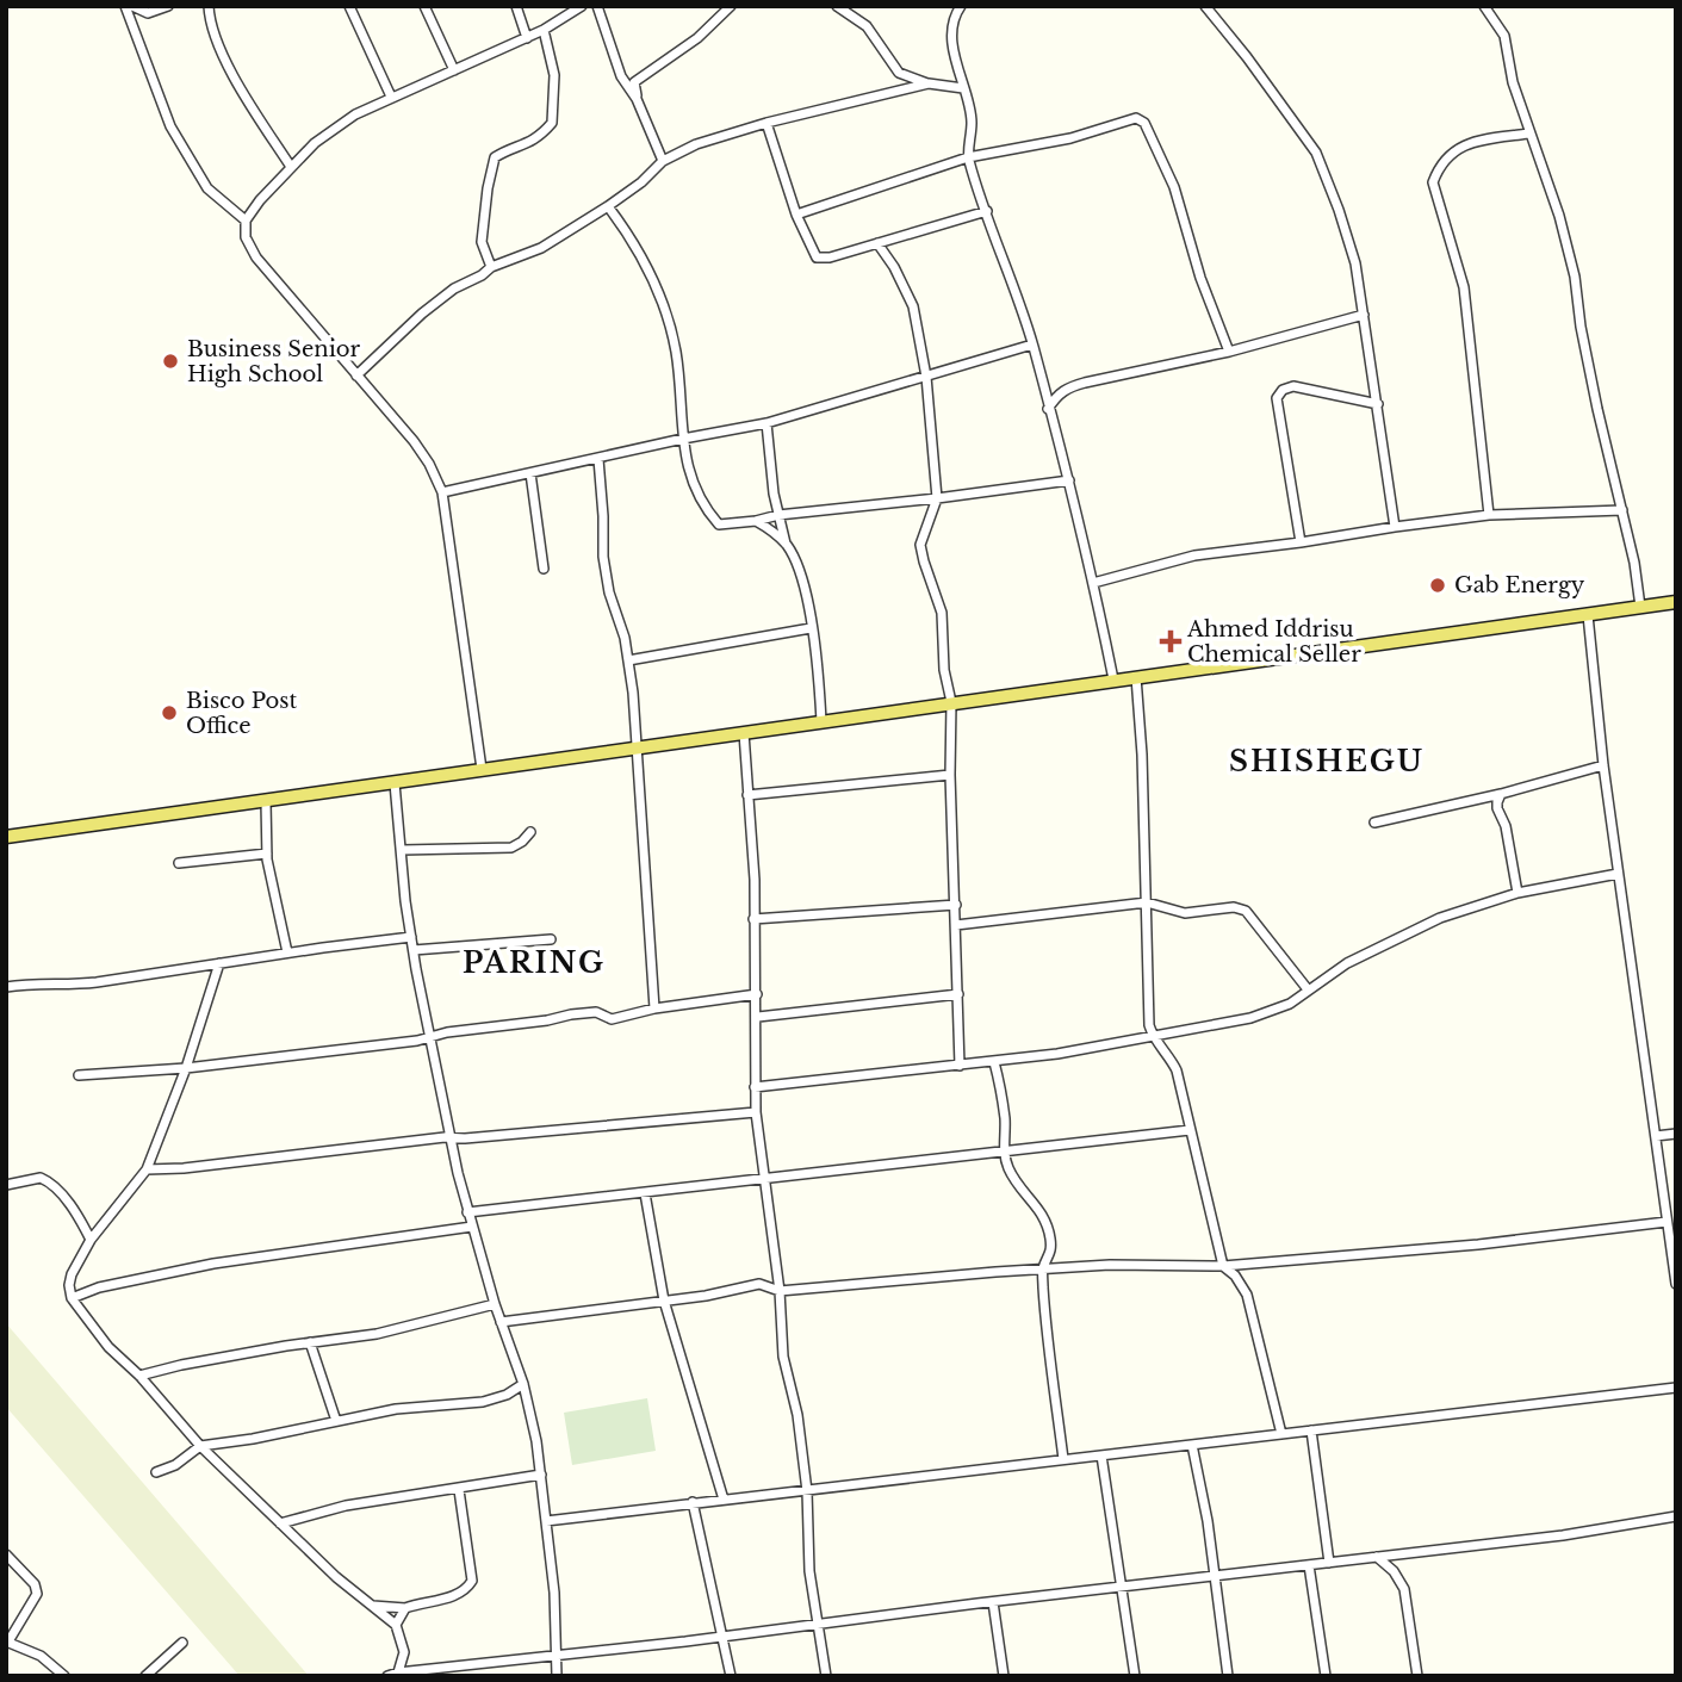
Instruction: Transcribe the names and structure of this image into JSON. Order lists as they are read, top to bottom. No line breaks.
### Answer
{"districts":["SHISHEGU","PARING"],"places":{"other":["Business Senior High School","Gab Energy","Bisco Post Office"],"health":["Ahmed Iddrisu Chemical Seller"]}}
